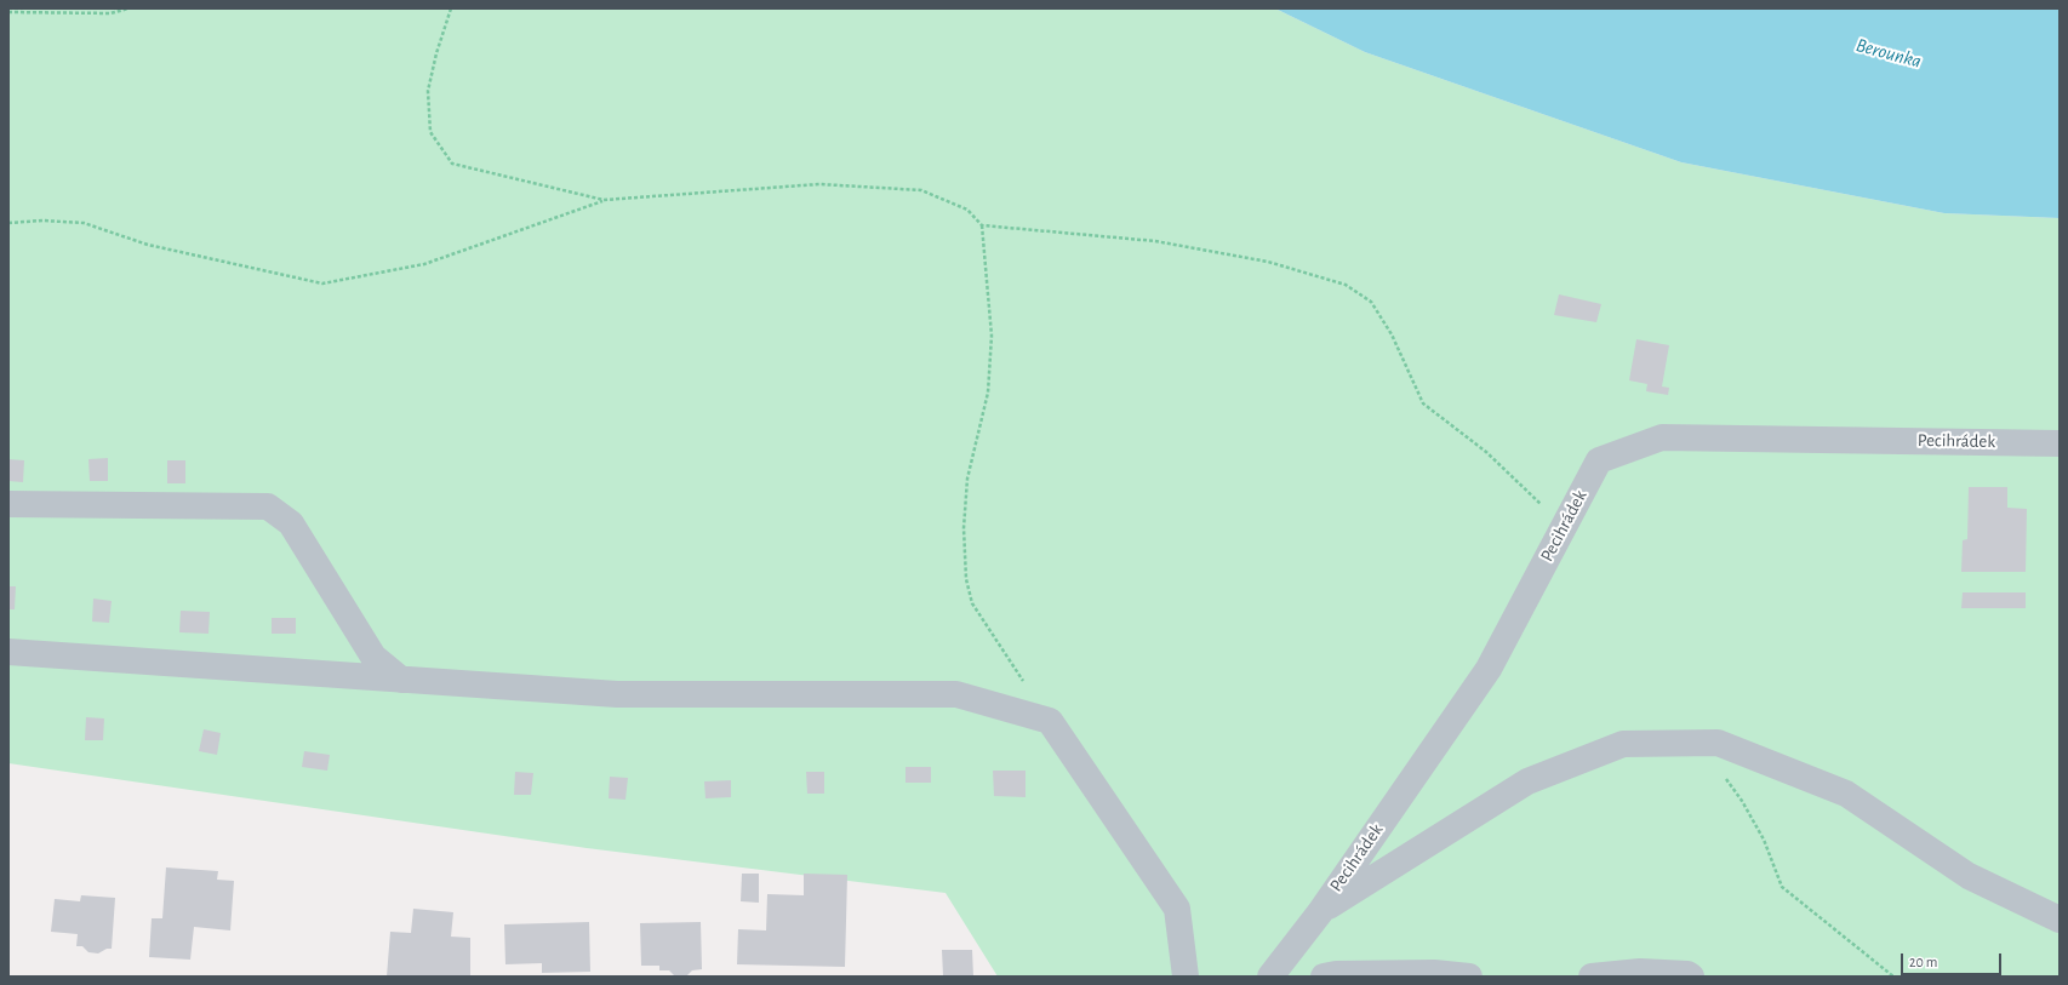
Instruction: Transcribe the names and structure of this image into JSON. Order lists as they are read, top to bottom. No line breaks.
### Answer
{"streets":{"street":["Pecihrádek"]},"water":["Berounka"],"scale_bar":"20 m"}
